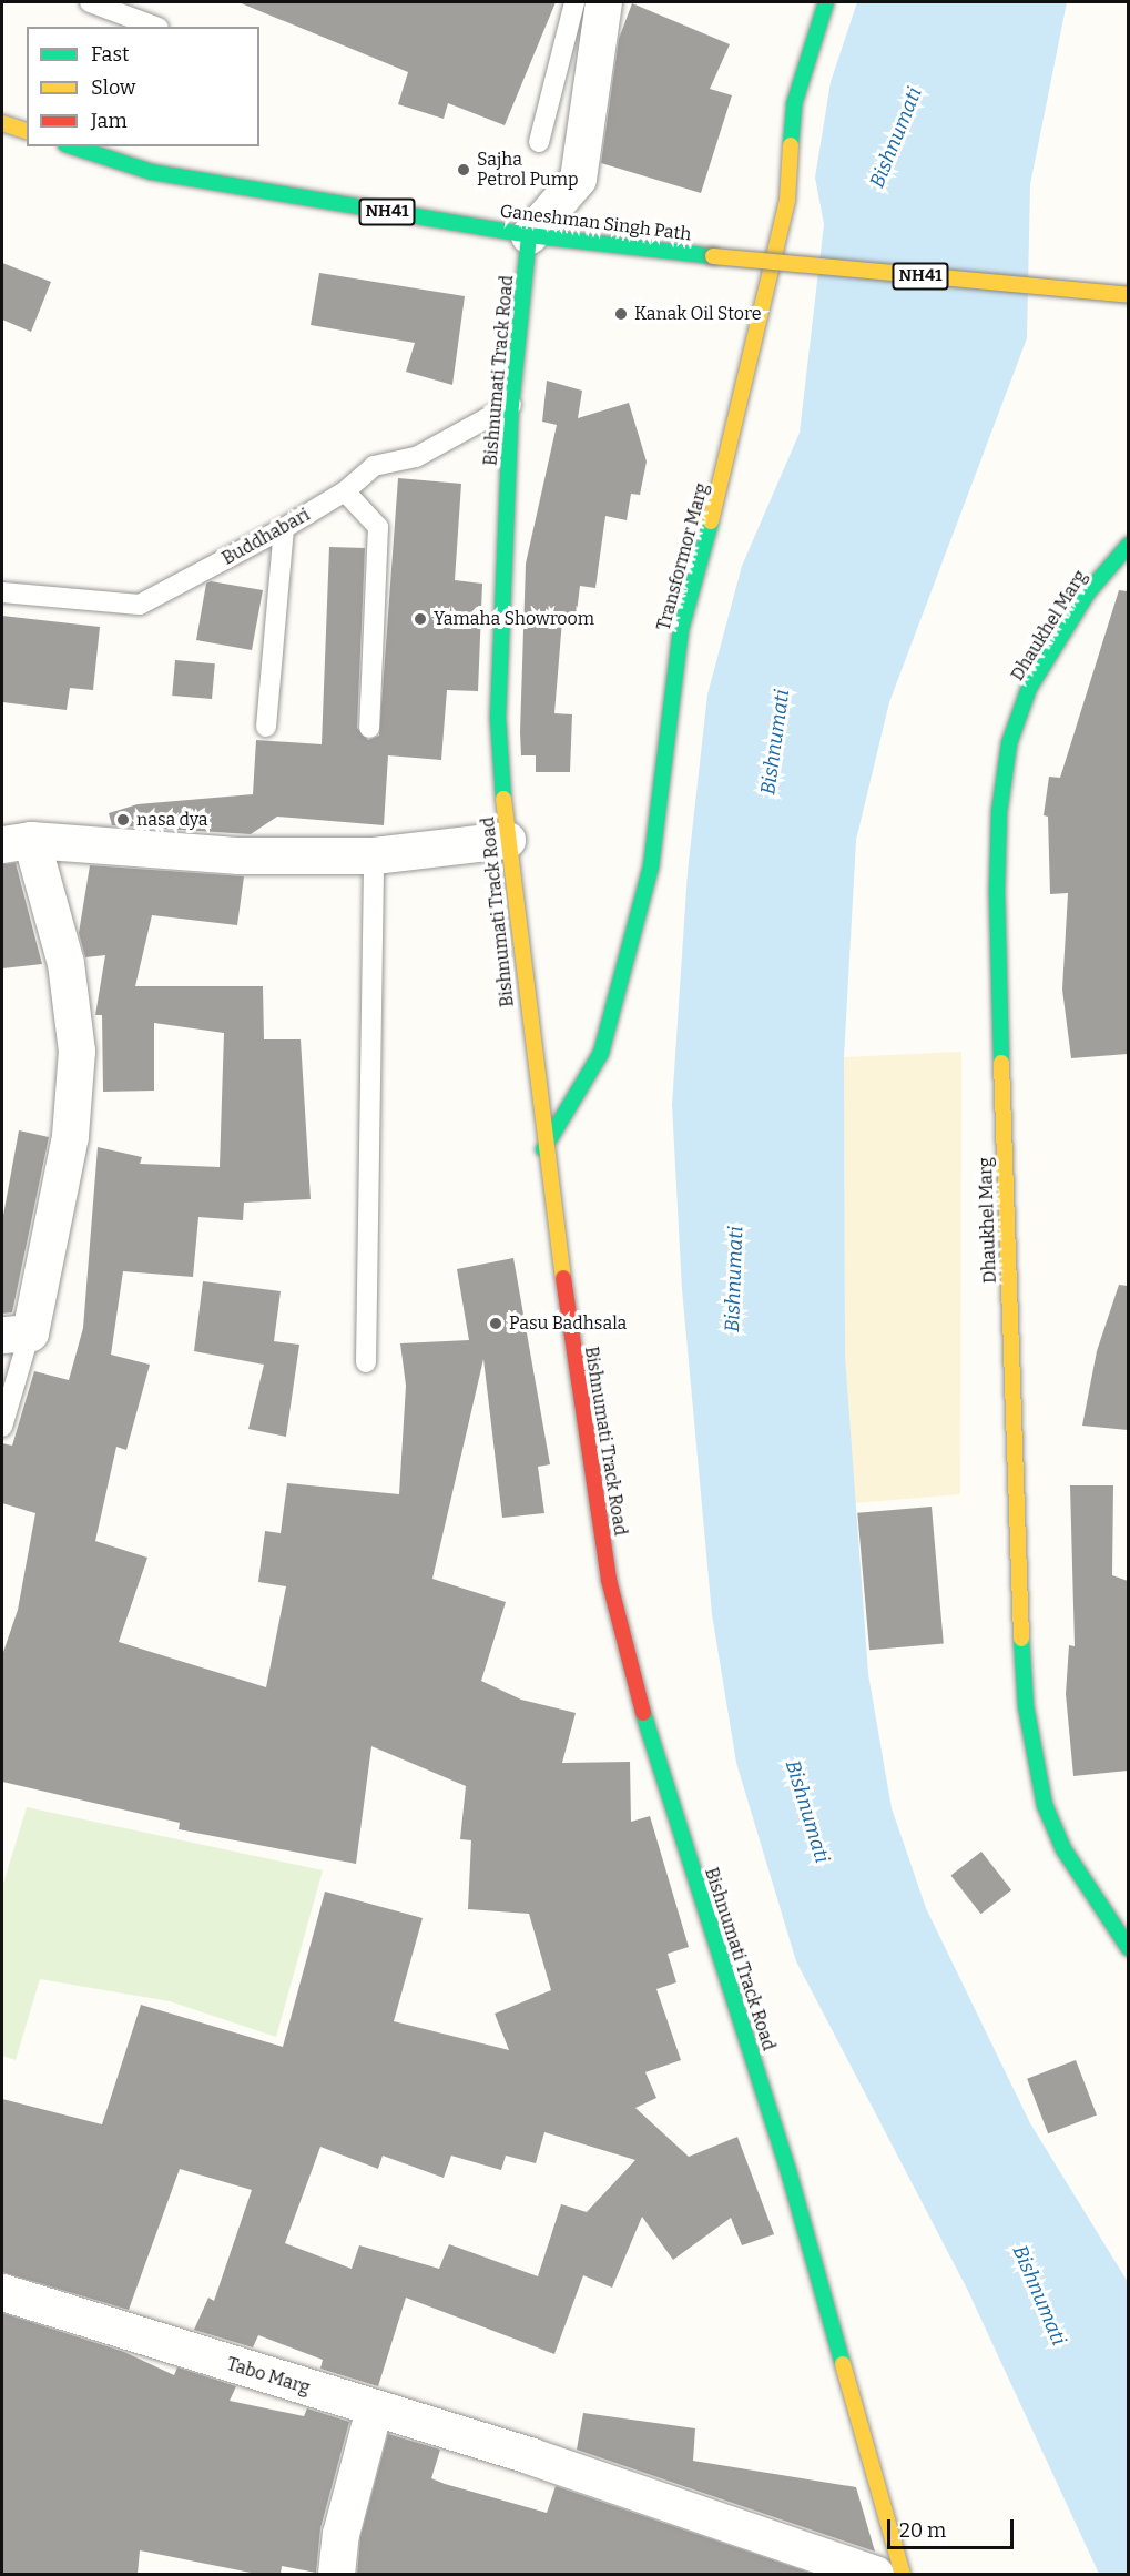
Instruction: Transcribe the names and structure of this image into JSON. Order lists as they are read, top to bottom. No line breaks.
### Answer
{"streets":{"main road":["NH41","Ganeshman Singh Path","Bishnumati Track Road","Transformor Marg","Dhaukhel Marg"],"street":["Tabo Marg"],"lane":["Buddhabari"]},"crossings":[["Ganeshman Singh Path","Bishnumati Track Road"],["Bishnumati Track Road","Buddhabari"],["Bishnumati Track Road","Transformor Marg"]],"water":["Bishnumati"],"places":["Sajha Petrol Pump","Kanak Oil Store","Yamaha Showroom","nasa dya","Pasu Badhsala"],"legend":["Fast","Slow","Jam"],"scale_bar":"20 m"}
